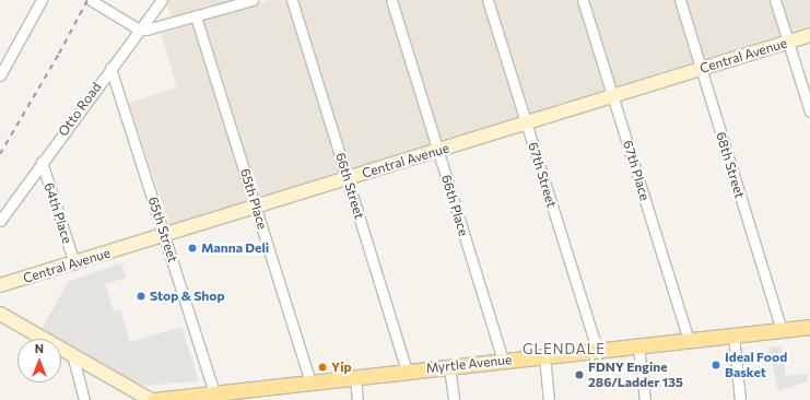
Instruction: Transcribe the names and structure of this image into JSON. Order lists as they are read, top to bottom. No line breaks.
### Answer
{"streets":{"main road":["Central Avenue","Myrtle Avenue"],"street":["Otto Road","68th Street","67th Place","67th Street","66th Street","65th Place","66th Place","64th Place","65th Street"]},"crossings":[["Central Avenue","68th Street"],["Central Avenue","67th Place"],["Central Avenue","67th Street"],["Central Avenue","66th Street"],["Central Avenue","65th Place"],["Central Avenue","66th Place"],["Central Avenue","64th Place"],["Central Avenue","65th Street"],["Otto Road","64th Place"],["Otto Road","65th Street"],["68th Street","Myrtle Avenue"],["67th Place","Myrtle Avenue"],["67th Street","Myrtle Avenue"],["66th Street","Myrtle Avenue"],["65th Place","Myrtle Avenue"],["66th Place","Myrtle Avenue"],["65th Street","Myrtle Avenue"]],"districts":["GLENDALE"],"places":["Manna Deli","Stop & Shop","Ideal Food Basket","Yip","FDNY Engine 286/Ladder 135"],"north":"top"}
